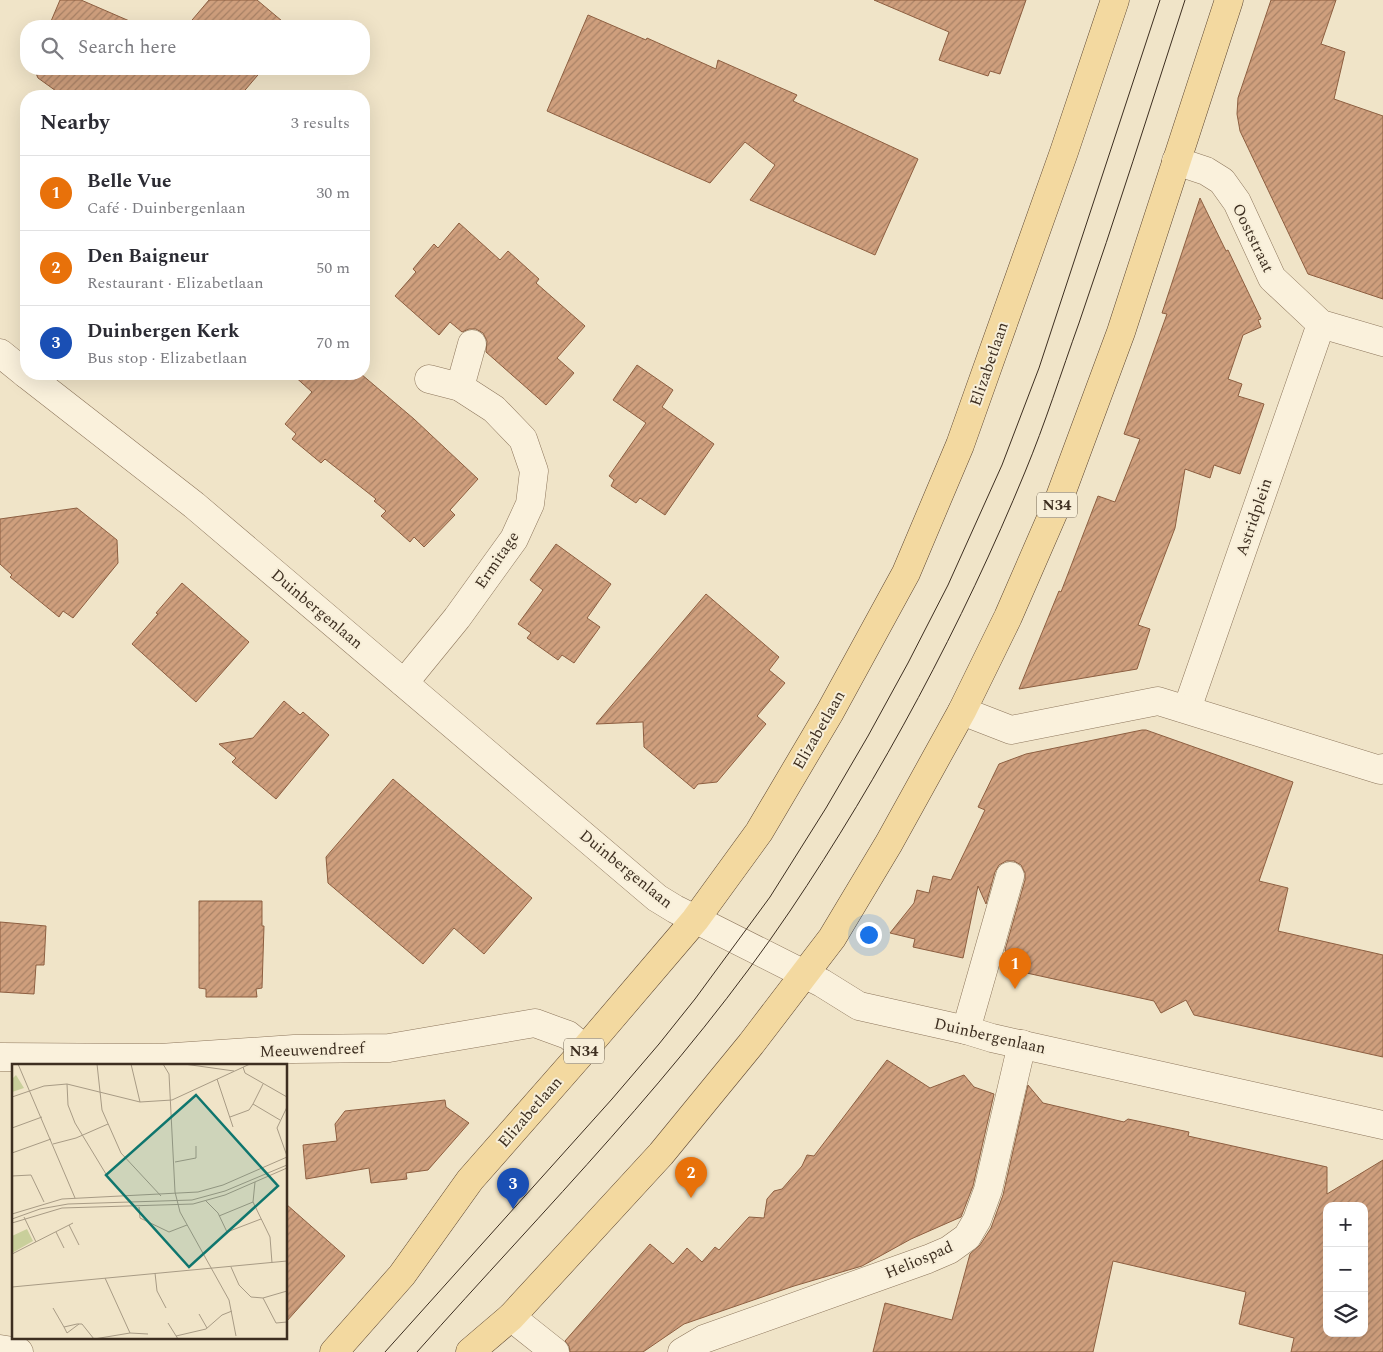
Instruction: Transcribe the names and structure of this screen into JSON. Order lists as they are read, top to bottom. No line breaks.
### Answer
{"streets":{"main road":["Elizabetlaan","N34"],"street":["Ooststraat","Astridplein","Ermitage","Duinbergenlaan","Meeuwendreef","Heliospad"]},"crossings":[["Ooststraat","N34"],["Ooststraat","Astridplein"],["Elizabetlaan","Duinbergenlaan"],["Elizabetlaan","Meeuwendreef"],["N34","Duinbergenlaan"],["Ermitage","Duinbergenlaan"],["Duinbergenlaan","Heliospad"]],"page":{"search":"Search here","heading":["Nearby","3 results"],"list":[{"mark":"1","name":"Belle Vue","note":"Café · Duinbergenlaan","value":"30 m"},{"mark":"2","name":"Den Baigneur","note":"Restaurant · Elizabetlaan","value":"50 m"},{"mark":"3","name":"Duinbergen Kerk","note":"Bus stop · Elizabetlaan","value":"70 m"}],"pins":["1","2","3"],"map_buttons":["+","−"]}}
